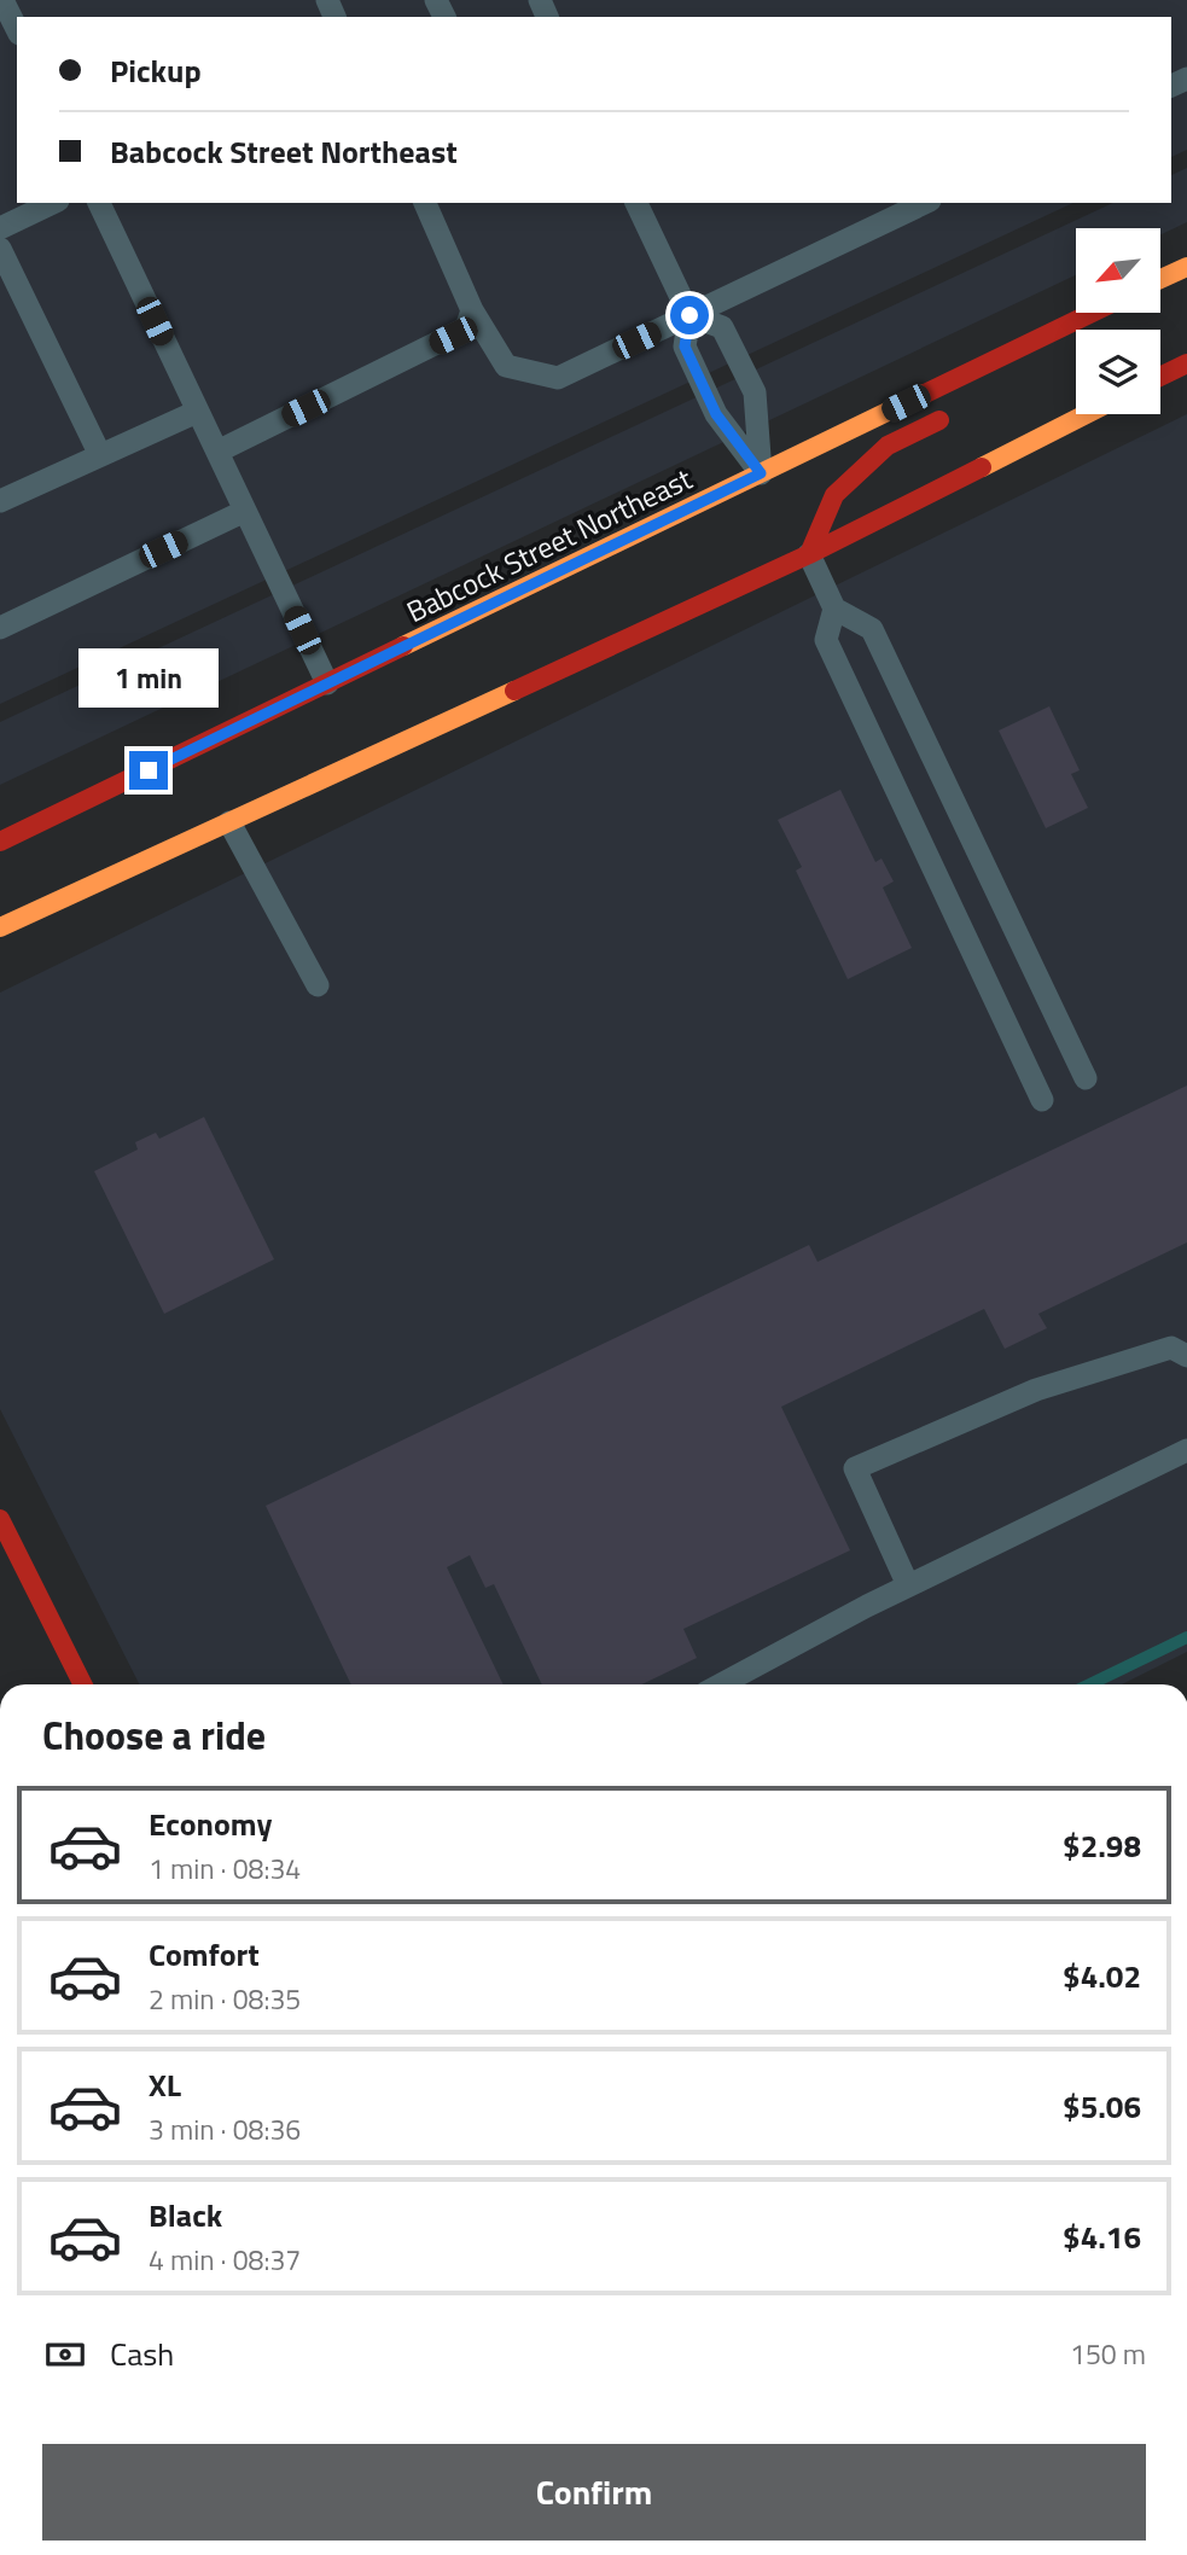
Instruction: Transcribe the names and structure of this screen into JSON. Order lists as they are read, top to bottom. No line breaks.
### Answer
{"streets":{"main road":["Babcock Street Northeast"]},"north":"bottom left","page":{"banner":["Pickup","Babcock Street Northeast"],"bubble":"1 min","heading":"Choose a ride","list":[{"name":"Economy","note":"1 min · 08:34","value":"$2.98"},{"name":"Comfort","note":"2 min · 08:35","value":"$4.02"},{"name":"XL","note":"3 min · 08:36","value":"$5.06"},{"name":"Black","note":"4 min · 08:37","value":"$4.16"}],"pay":["Cash","150 m"],"buttons":"Confirm"}}
